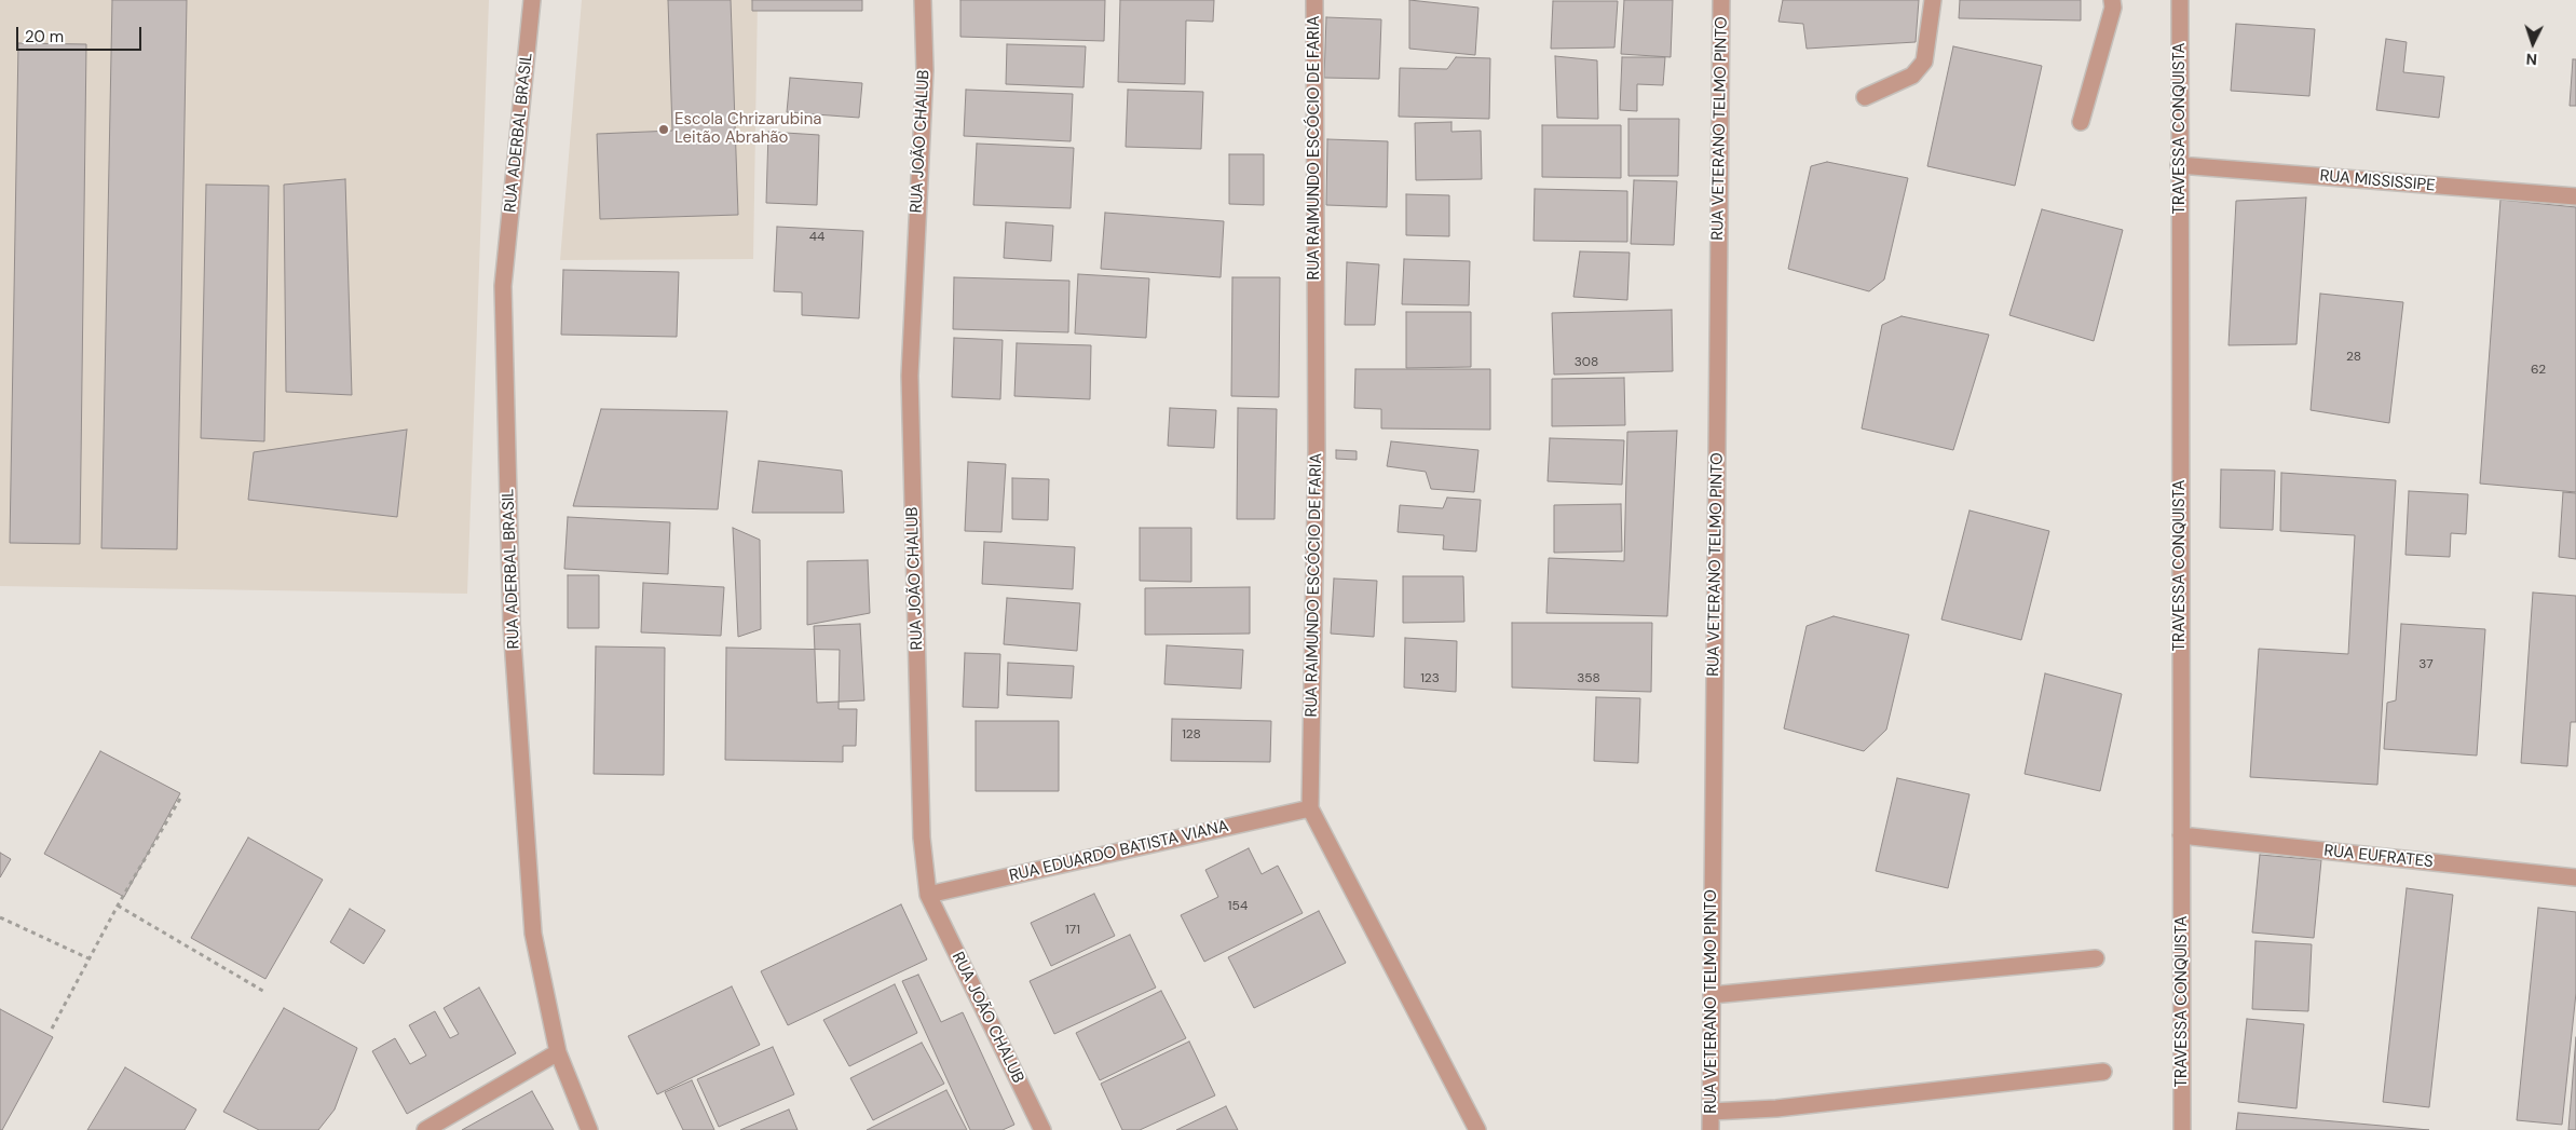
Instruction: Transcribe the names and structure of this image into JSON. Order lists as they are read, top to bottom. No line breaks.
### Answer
{"streets":{"street":["RUA VETERANO TELMO PINTO","TRAVESSA CONQUISTA","RUA ADERBAL BRASIL","RUA JOÃO CHALUB","RUA RAIMUNDO ESCÓCIO DE FARIA","RUA MISSISSIPE","RUA EDUARDO BATISTA VIANA","RUA EUFRATES"]},"crossings":[["TRAVESSA CONQUISTA","RUA MISSISSIPE"],["TRAVESSA CONQUISTA","RUA EUFRATES"],["RUA JOÃO CHALUB","RUA EDUARDO BATISTA VIANA"],["RUA RAIMUNDO ESCÓCIO DE FARIA","RUA EDUARDO BATISTA VIANA"]],"places":["Escola Chrizarubina Leitão Abrahão"],"house_numbers":["44","28","308","62","37","123","358","128","154","171"],"scale_bar":"20 m","north":"bottom"}
